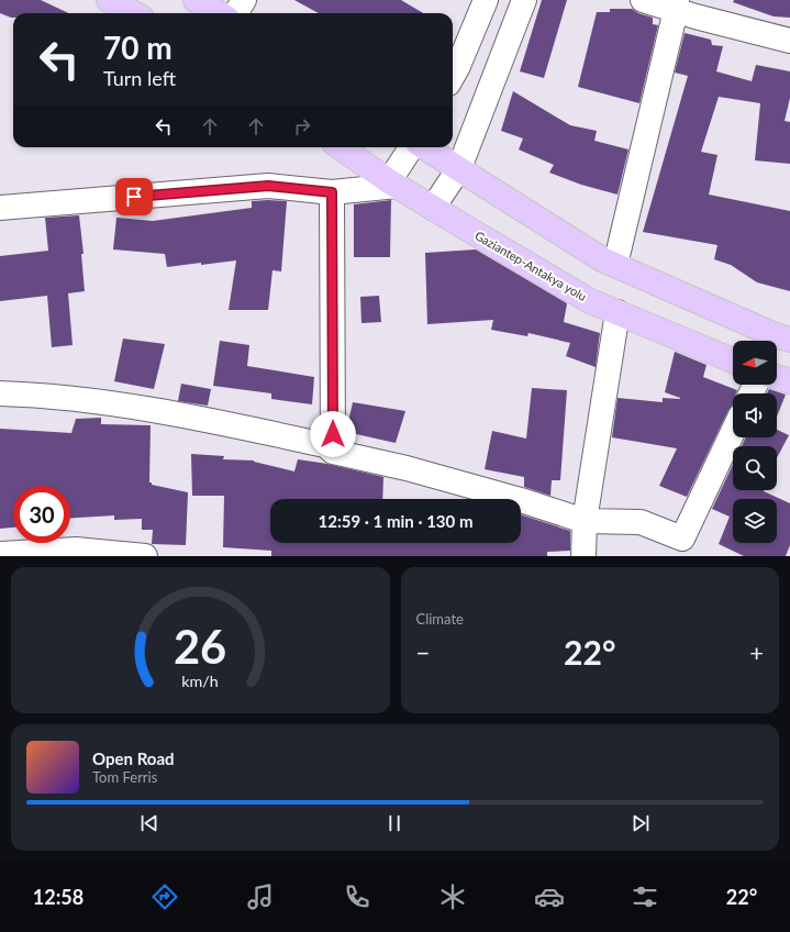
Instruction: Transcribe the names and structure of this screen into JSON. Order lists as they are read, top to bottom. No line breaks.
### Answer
{"streets":{"main road":["Gaziantep-Antakya yolu"]},"north":"left","page":{"turn":["70 m","Turn left"],"limit":"30","trip":"12:59 · 1 min · 130 m","tile":"Climate","heat":["−","22°","+"],"song":["Open Road","Tom Ferris"],"tabs":["12:58","22°"],"gauge":["26","km/h"]}}
